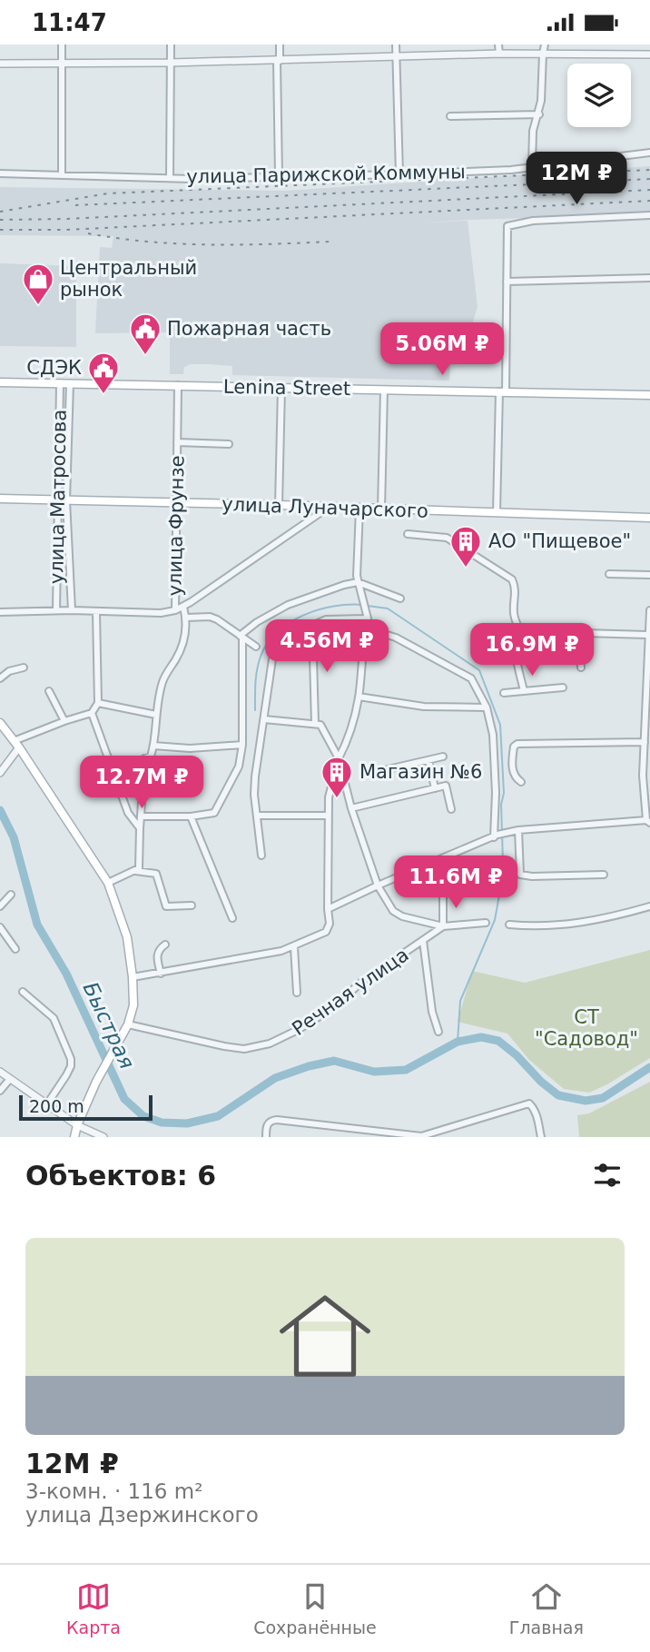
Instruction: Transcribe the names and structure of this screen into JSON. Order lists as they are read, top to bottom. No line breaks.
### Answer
{"streets":{"main road":["Lenina Street","улица Луначарского"],"street":["улица Парижской Коммуны","улица Матросова","улица Фрунзе","Речная улица"]},"crossings":[["Lenina Street","улица Матросова"],["Lenina Street","улица Фрунзе"],["улица Матросова","улица Луначарского"],["улица Луначарского","улица Фрунзе"]],"water":["Быстрая"],"parks":["СТ \"Садовод\""],"places":{"shop":["Центральный рынок"],"public building":["Пожарная часть","СДЭК"],"building":["АО \"Пищевое\"","Магазин №6"]},"scale_bar":"200 m","page":{"status":"11:47","price":["12M ₽","5.06M ₽","4.56M ₽","16.9M ₽","12.7M ₽","11.6M ₽"],"scale":"200 m","heading":"Объектов: 6","list":[{"name":"12M ₽","note":"3-комн. · 116 m² · улица Дзержинского"}],"tabs":["Карта","Сохранённые","Главная"]}}
